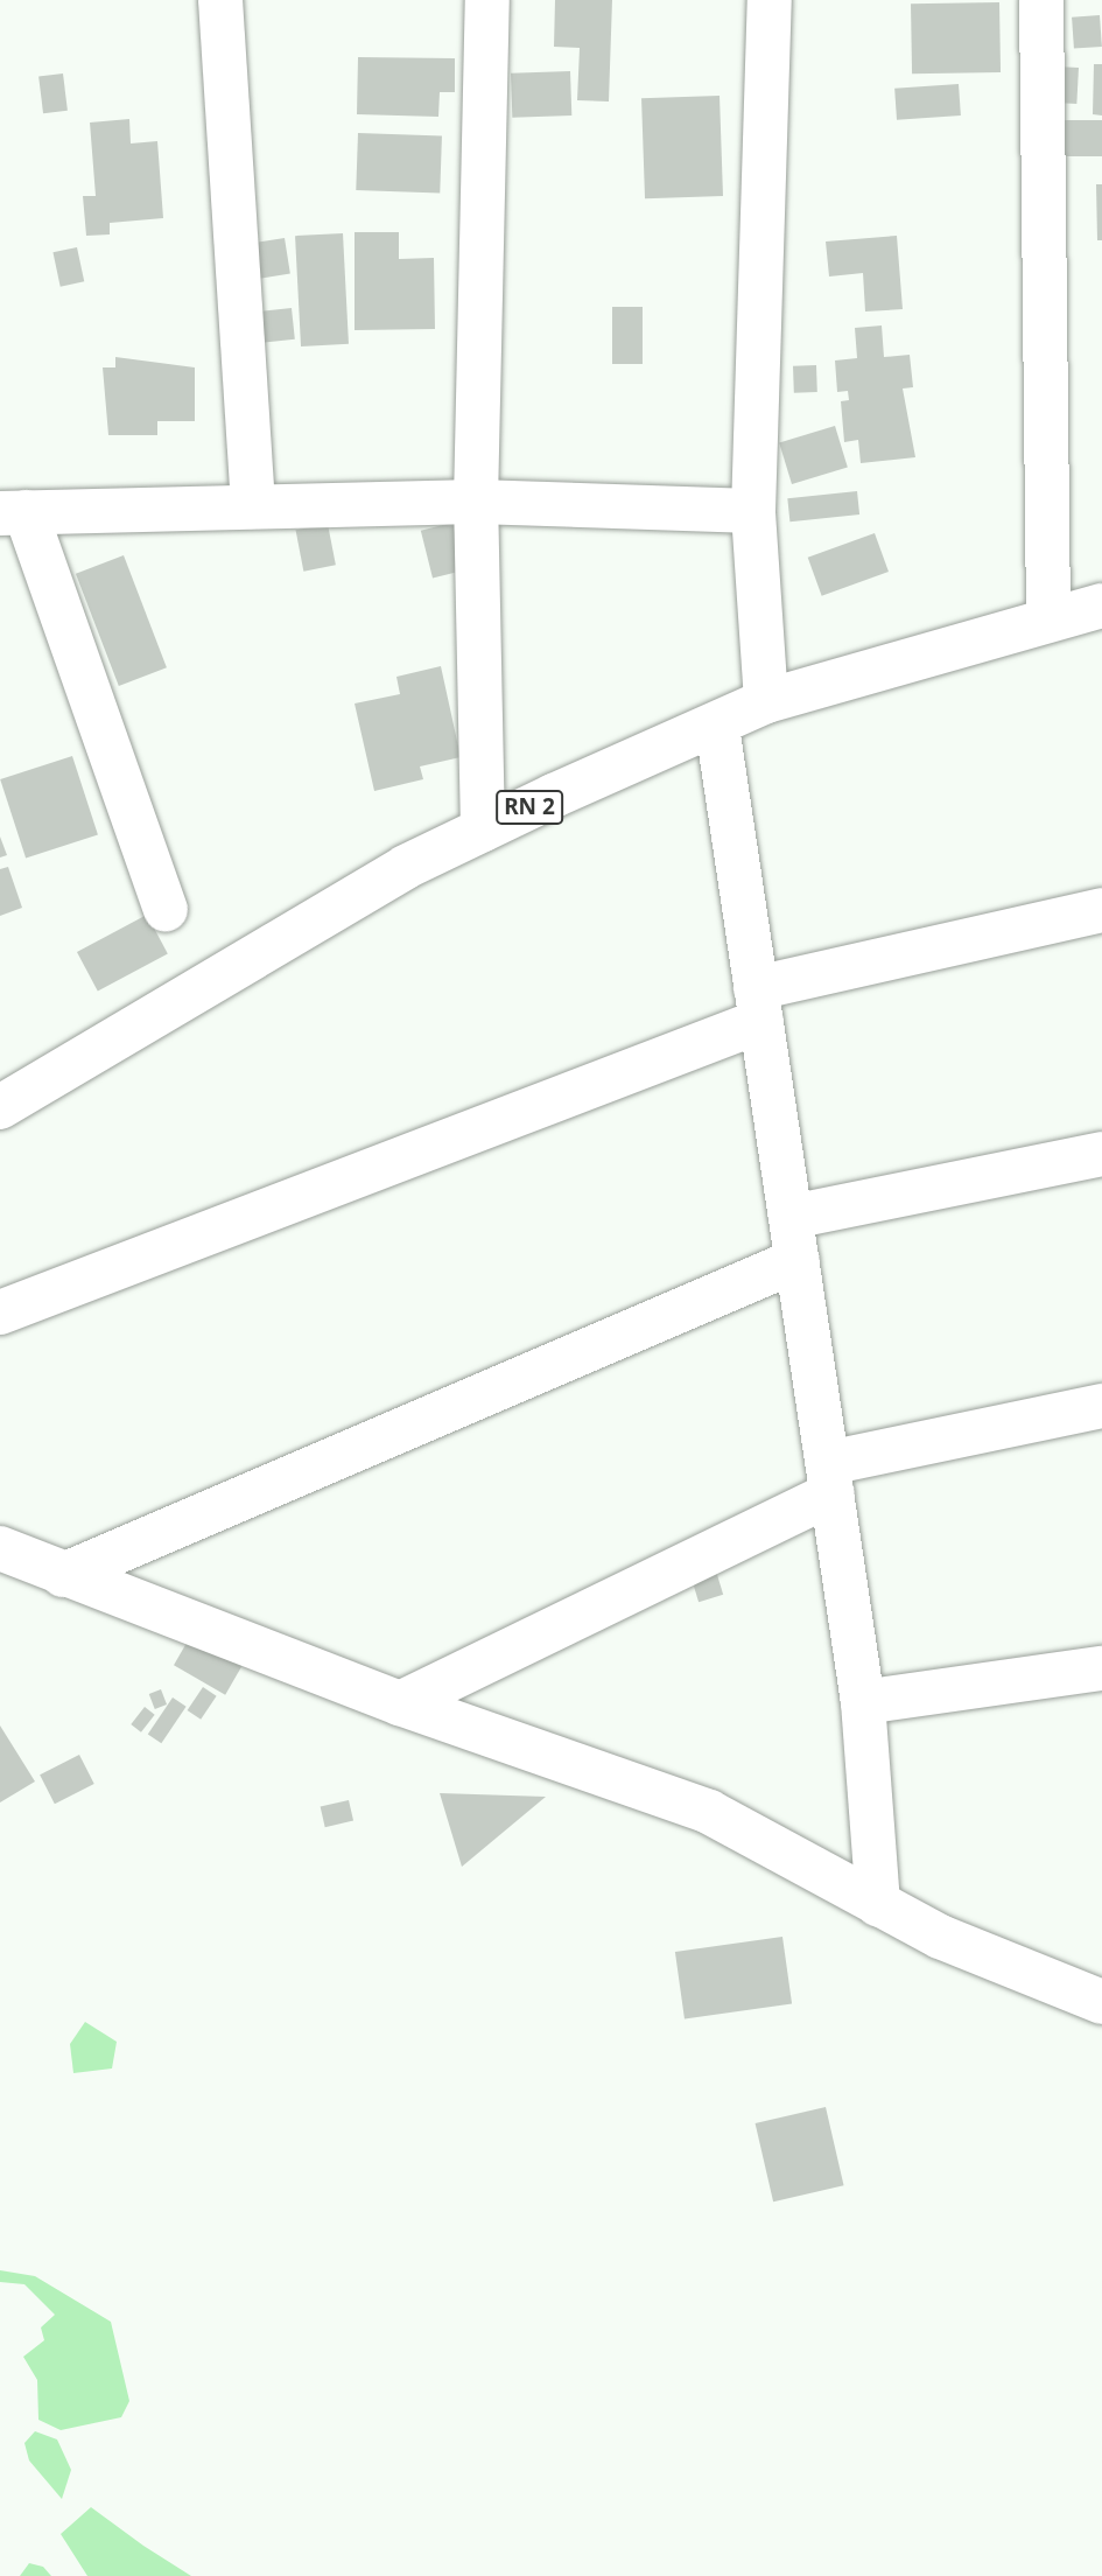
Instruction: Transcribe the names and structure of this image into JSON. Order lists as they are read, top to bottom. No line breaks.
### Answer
{"streets":{"main road":["RN 2"]}}
